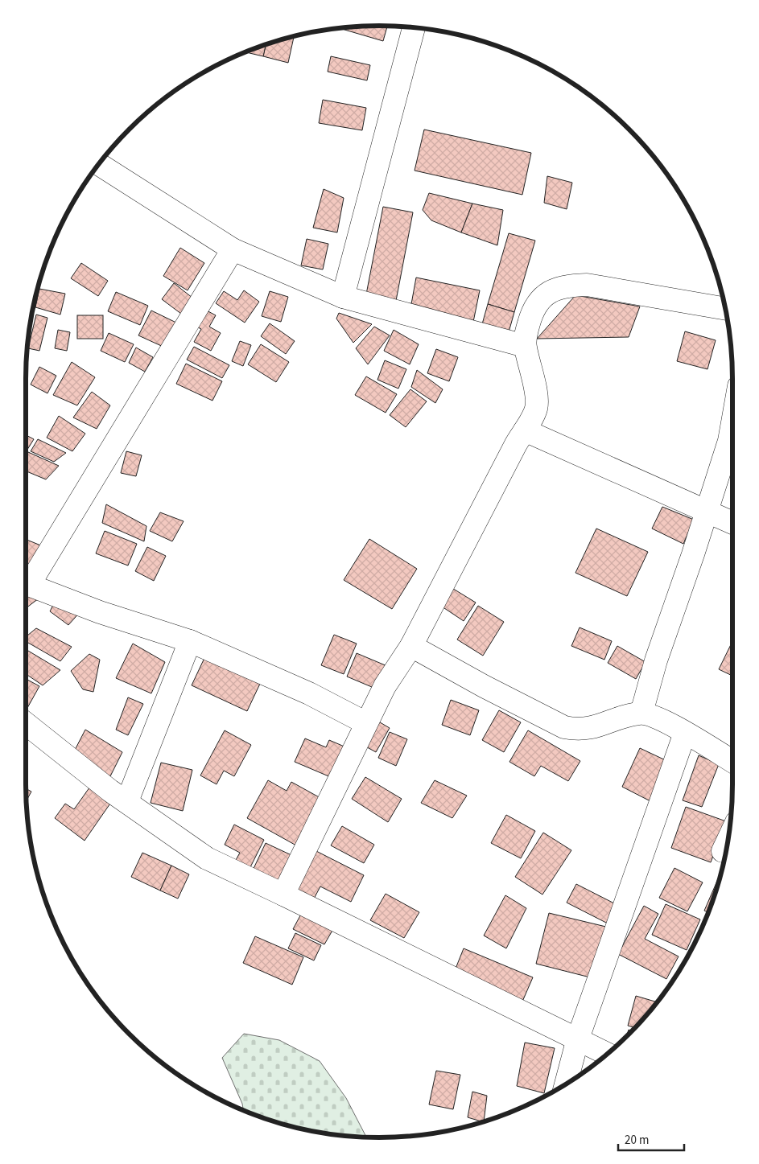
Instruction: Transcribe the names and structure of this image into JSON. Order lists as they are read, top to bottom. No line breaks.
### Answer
{"scale_bar":"20 m"}
